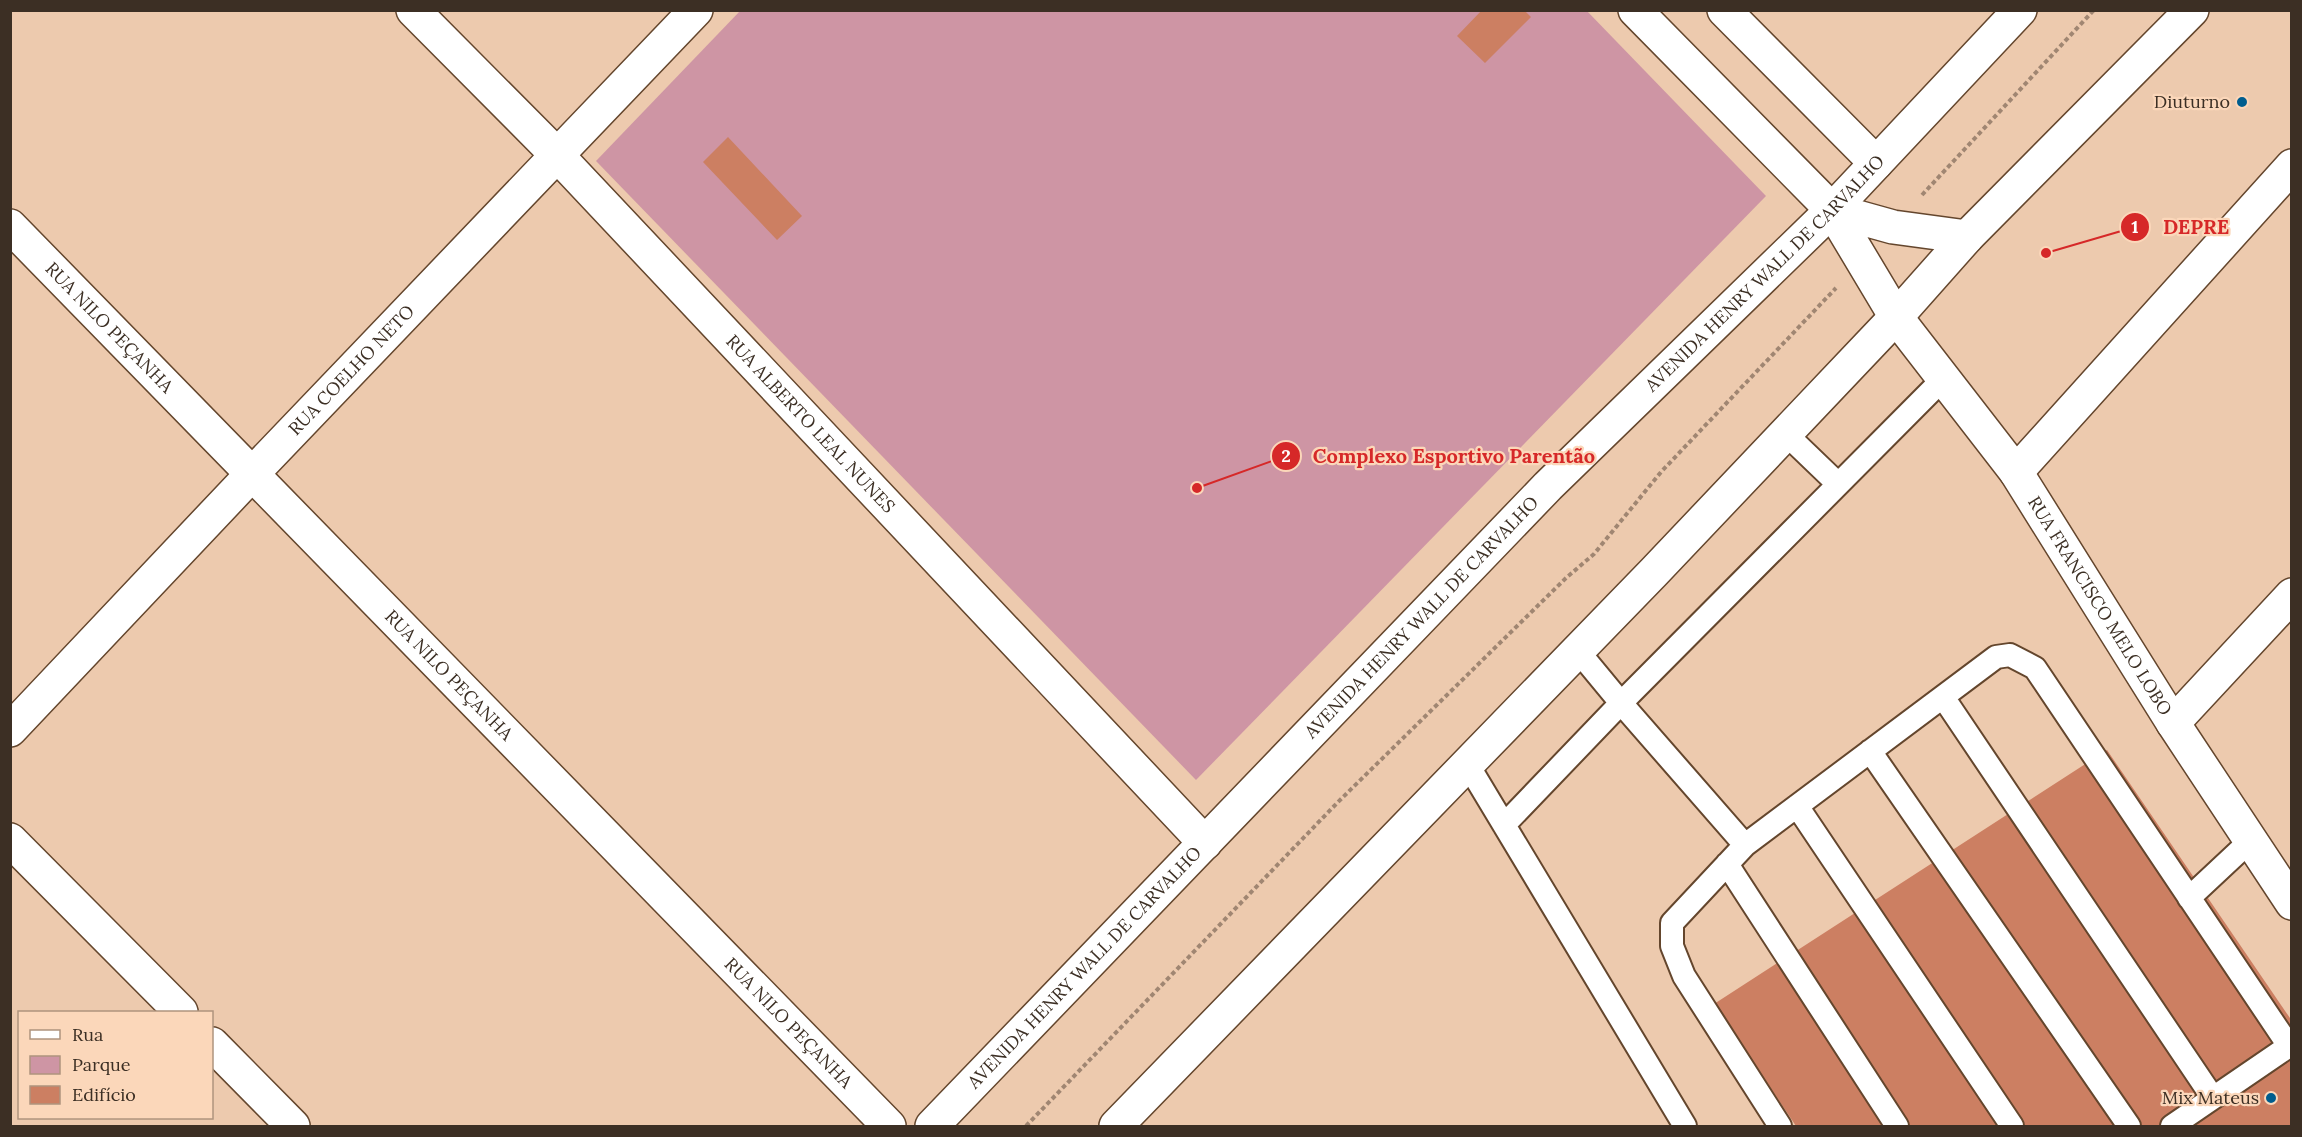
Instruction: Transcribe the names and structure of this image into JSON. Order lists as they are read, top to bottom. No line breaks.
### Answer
{"streets":{"street":["AVENIDA HENRY WALL DE CARVALHO","RUA NILO PEÇANHA","RUA COELHO NETO","RUA ALBERTO LEAL NUNES","RUA FRANCISCO MELO LOBO"]},"crossings":[["AVENIDA HENRY WALL DE CARVALHO","RUA ALBERTO LEAL NUNES"],["AVENIDA HENRY WALL DE CARVALHO","RUA FRANCISCO MELO LOBO"],["RUA NILO PEÇANHA","RUA COELHO NETO"],["RUA COELHO NETO","RUA ALBERTO LEAL NUNES"]],"places":["Diuturno","DEPRE","Complexo Esportivo Parentão","Mix Mateus"],"legend":["Rua","Parque","Edifício"]}
